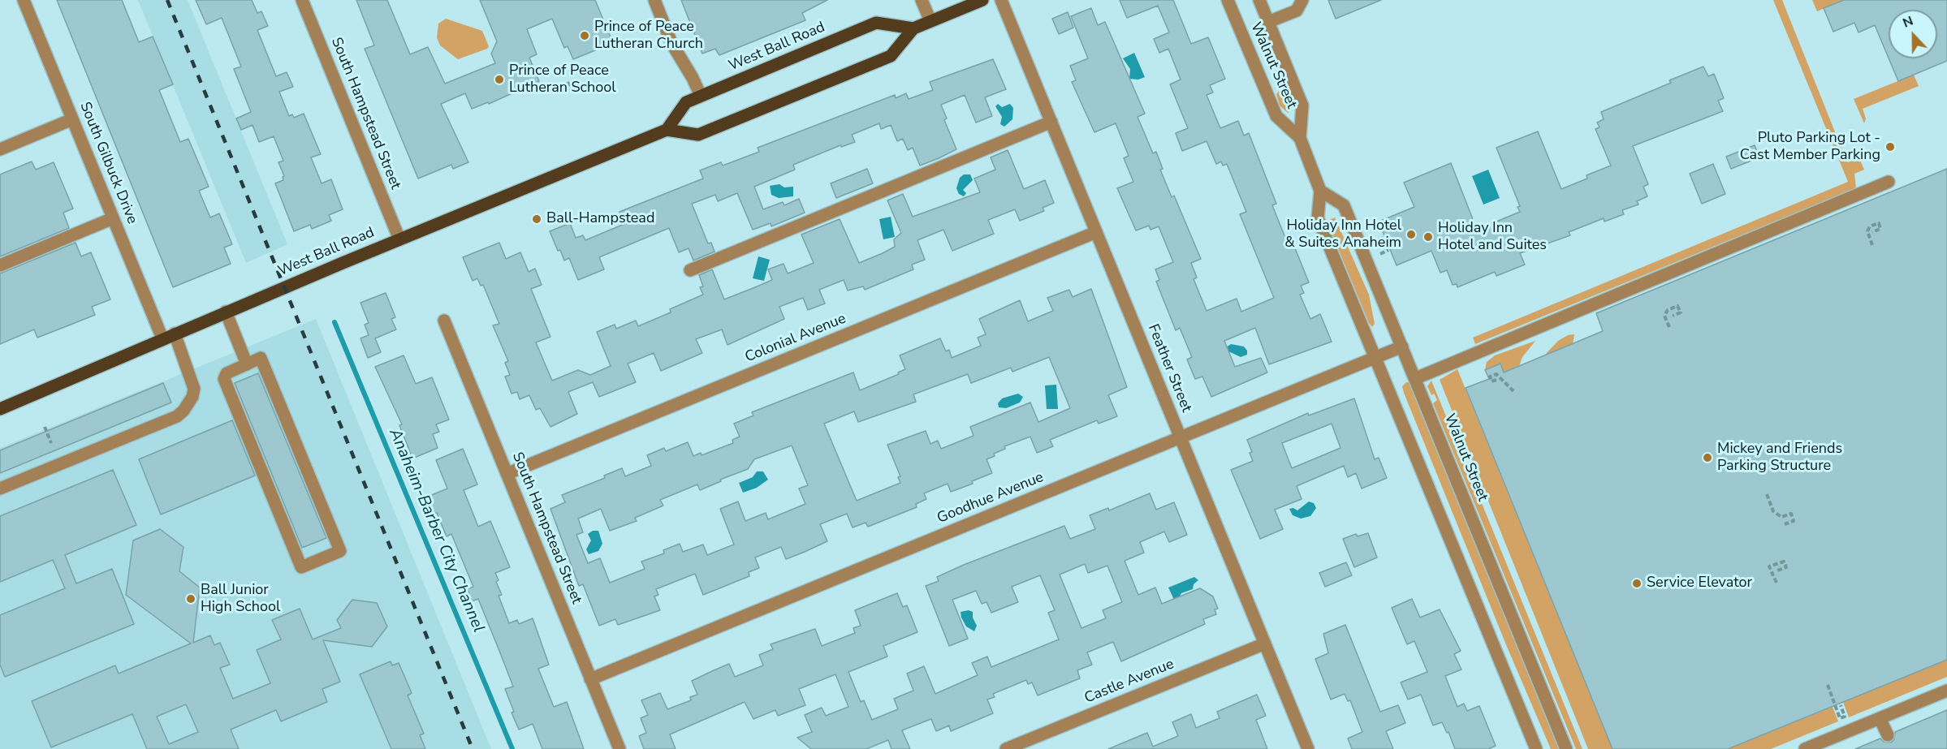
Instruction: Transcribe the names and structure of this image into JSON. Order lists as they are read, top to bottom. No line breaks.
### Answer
{"streets":{"main road":["West Ball Road"],"street":["Walnut Street","South Hampstead Street","South Gilbuck Drive","Colonial Avenue","Feather Street","Goodhue Avenue","Castle Avenue"]},"crossings":[["West Ball Road","South Hampstead Street"],["West Ball Road","South Gilbuck Drive"],["Walnut Street","Goodhue Avenue"],["South Hampstead Street","Colonial Avenue"],["South Hampstead Street","Goodhue Avenue"],["Colonial Avenue","Feather Street"],["Feather Street","Goodhue Avenue"],["Feather Street","Castle Avenue"]],"water":["Anaheim-Barber City Channel"],"places":["Prince of Peace Lutheran Church","Prince of Peace Lutheran School","Pluto Parking Lot - Cast Member Parking","Ball-Hampstead","Holiday Inn Hotel & Suites Anaheim","Holiday Inn Hotel and Suites","Mickey and Friends Parking Structure","Service Elevator","Ball Junior High School"],"north":"top"}
